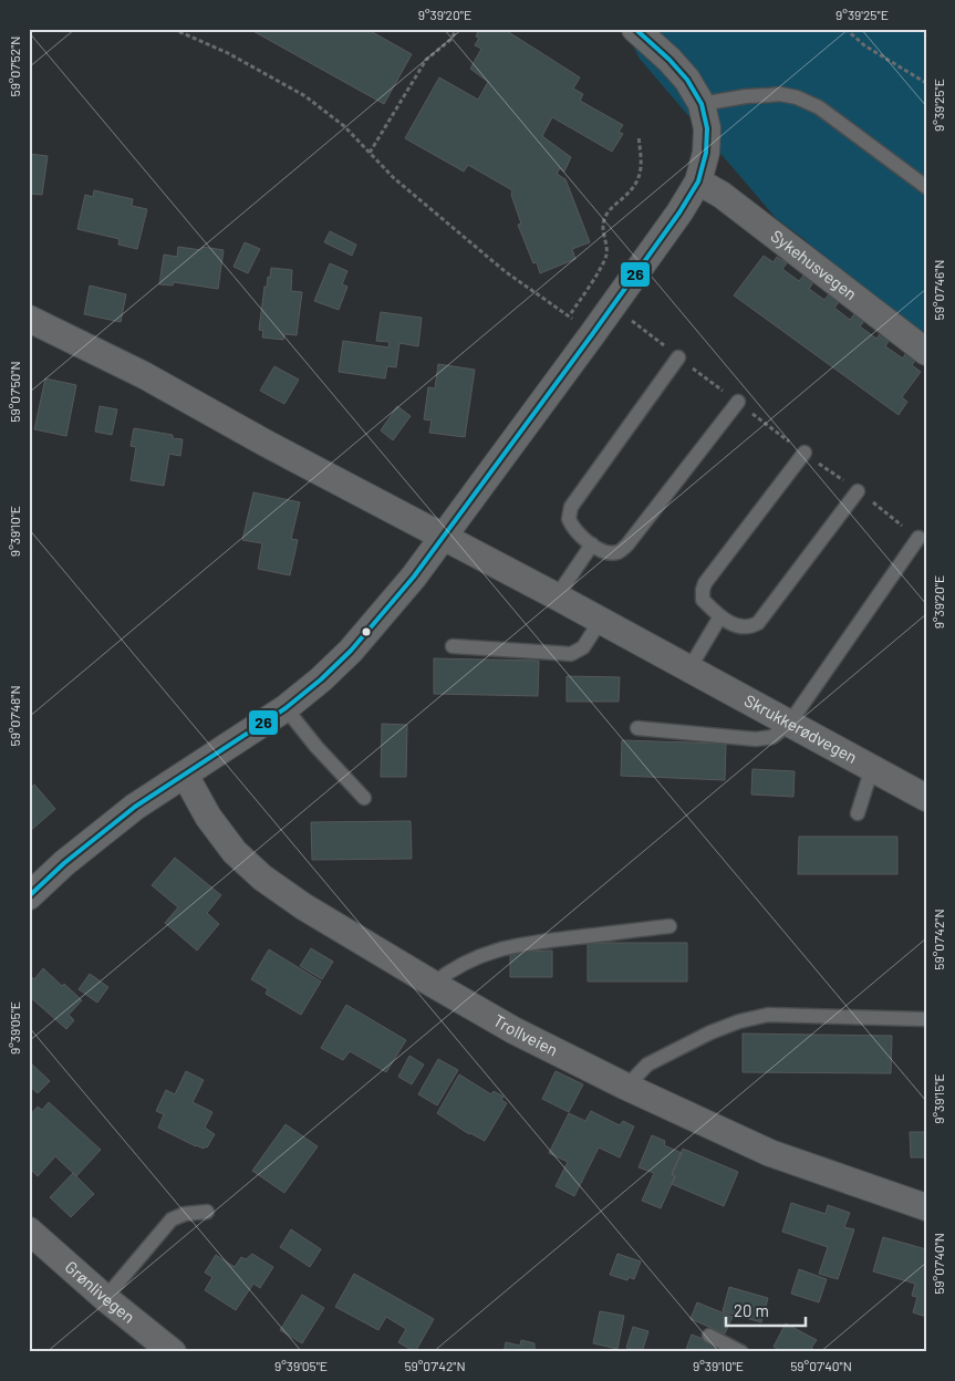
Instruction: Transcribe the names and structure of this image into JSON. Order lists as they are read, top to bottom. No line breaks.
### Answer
{"streets":{"street":["Sykehusvegen","Skrukkerødvegen","Trollveien","Grønlivegen"]},"lines":["transit line 26"],"scale_bar":"20 m","coordinates":["9°39'20\"E","9°39'25\"E","59°07'52\"N","59°07'46\"N","59°07'50\"N","9°39'10\"E","59°07'48\"N","59°07'42\"N","9°39'05\"E","9°39'15\"E","59°07'40\"N"]}
